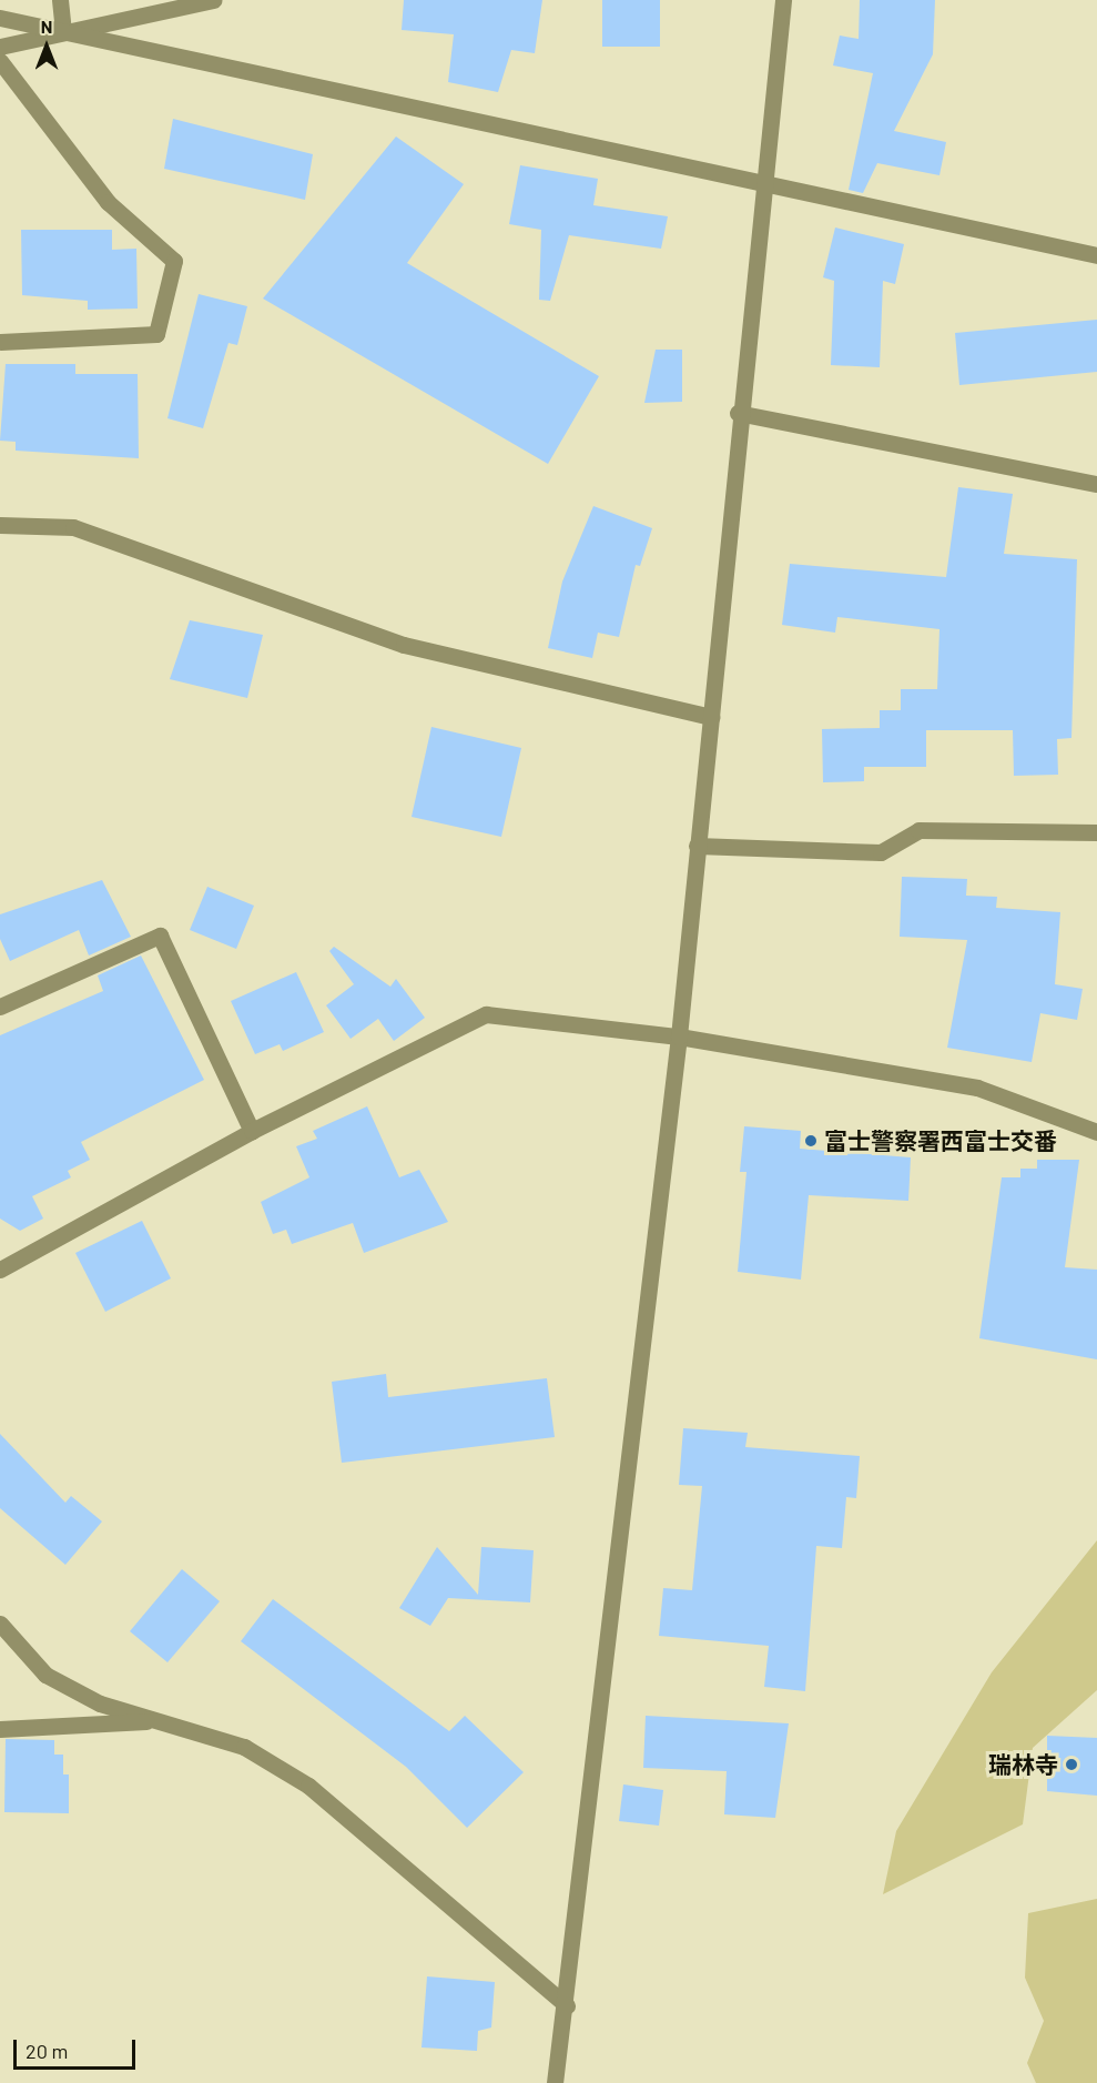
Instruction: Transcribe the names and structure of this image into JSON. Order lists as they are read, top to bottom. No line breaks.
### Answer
{"places":["富士警察署西富士交番","瑞林寺"],"scale_bar":"20 m","north":"top"}
